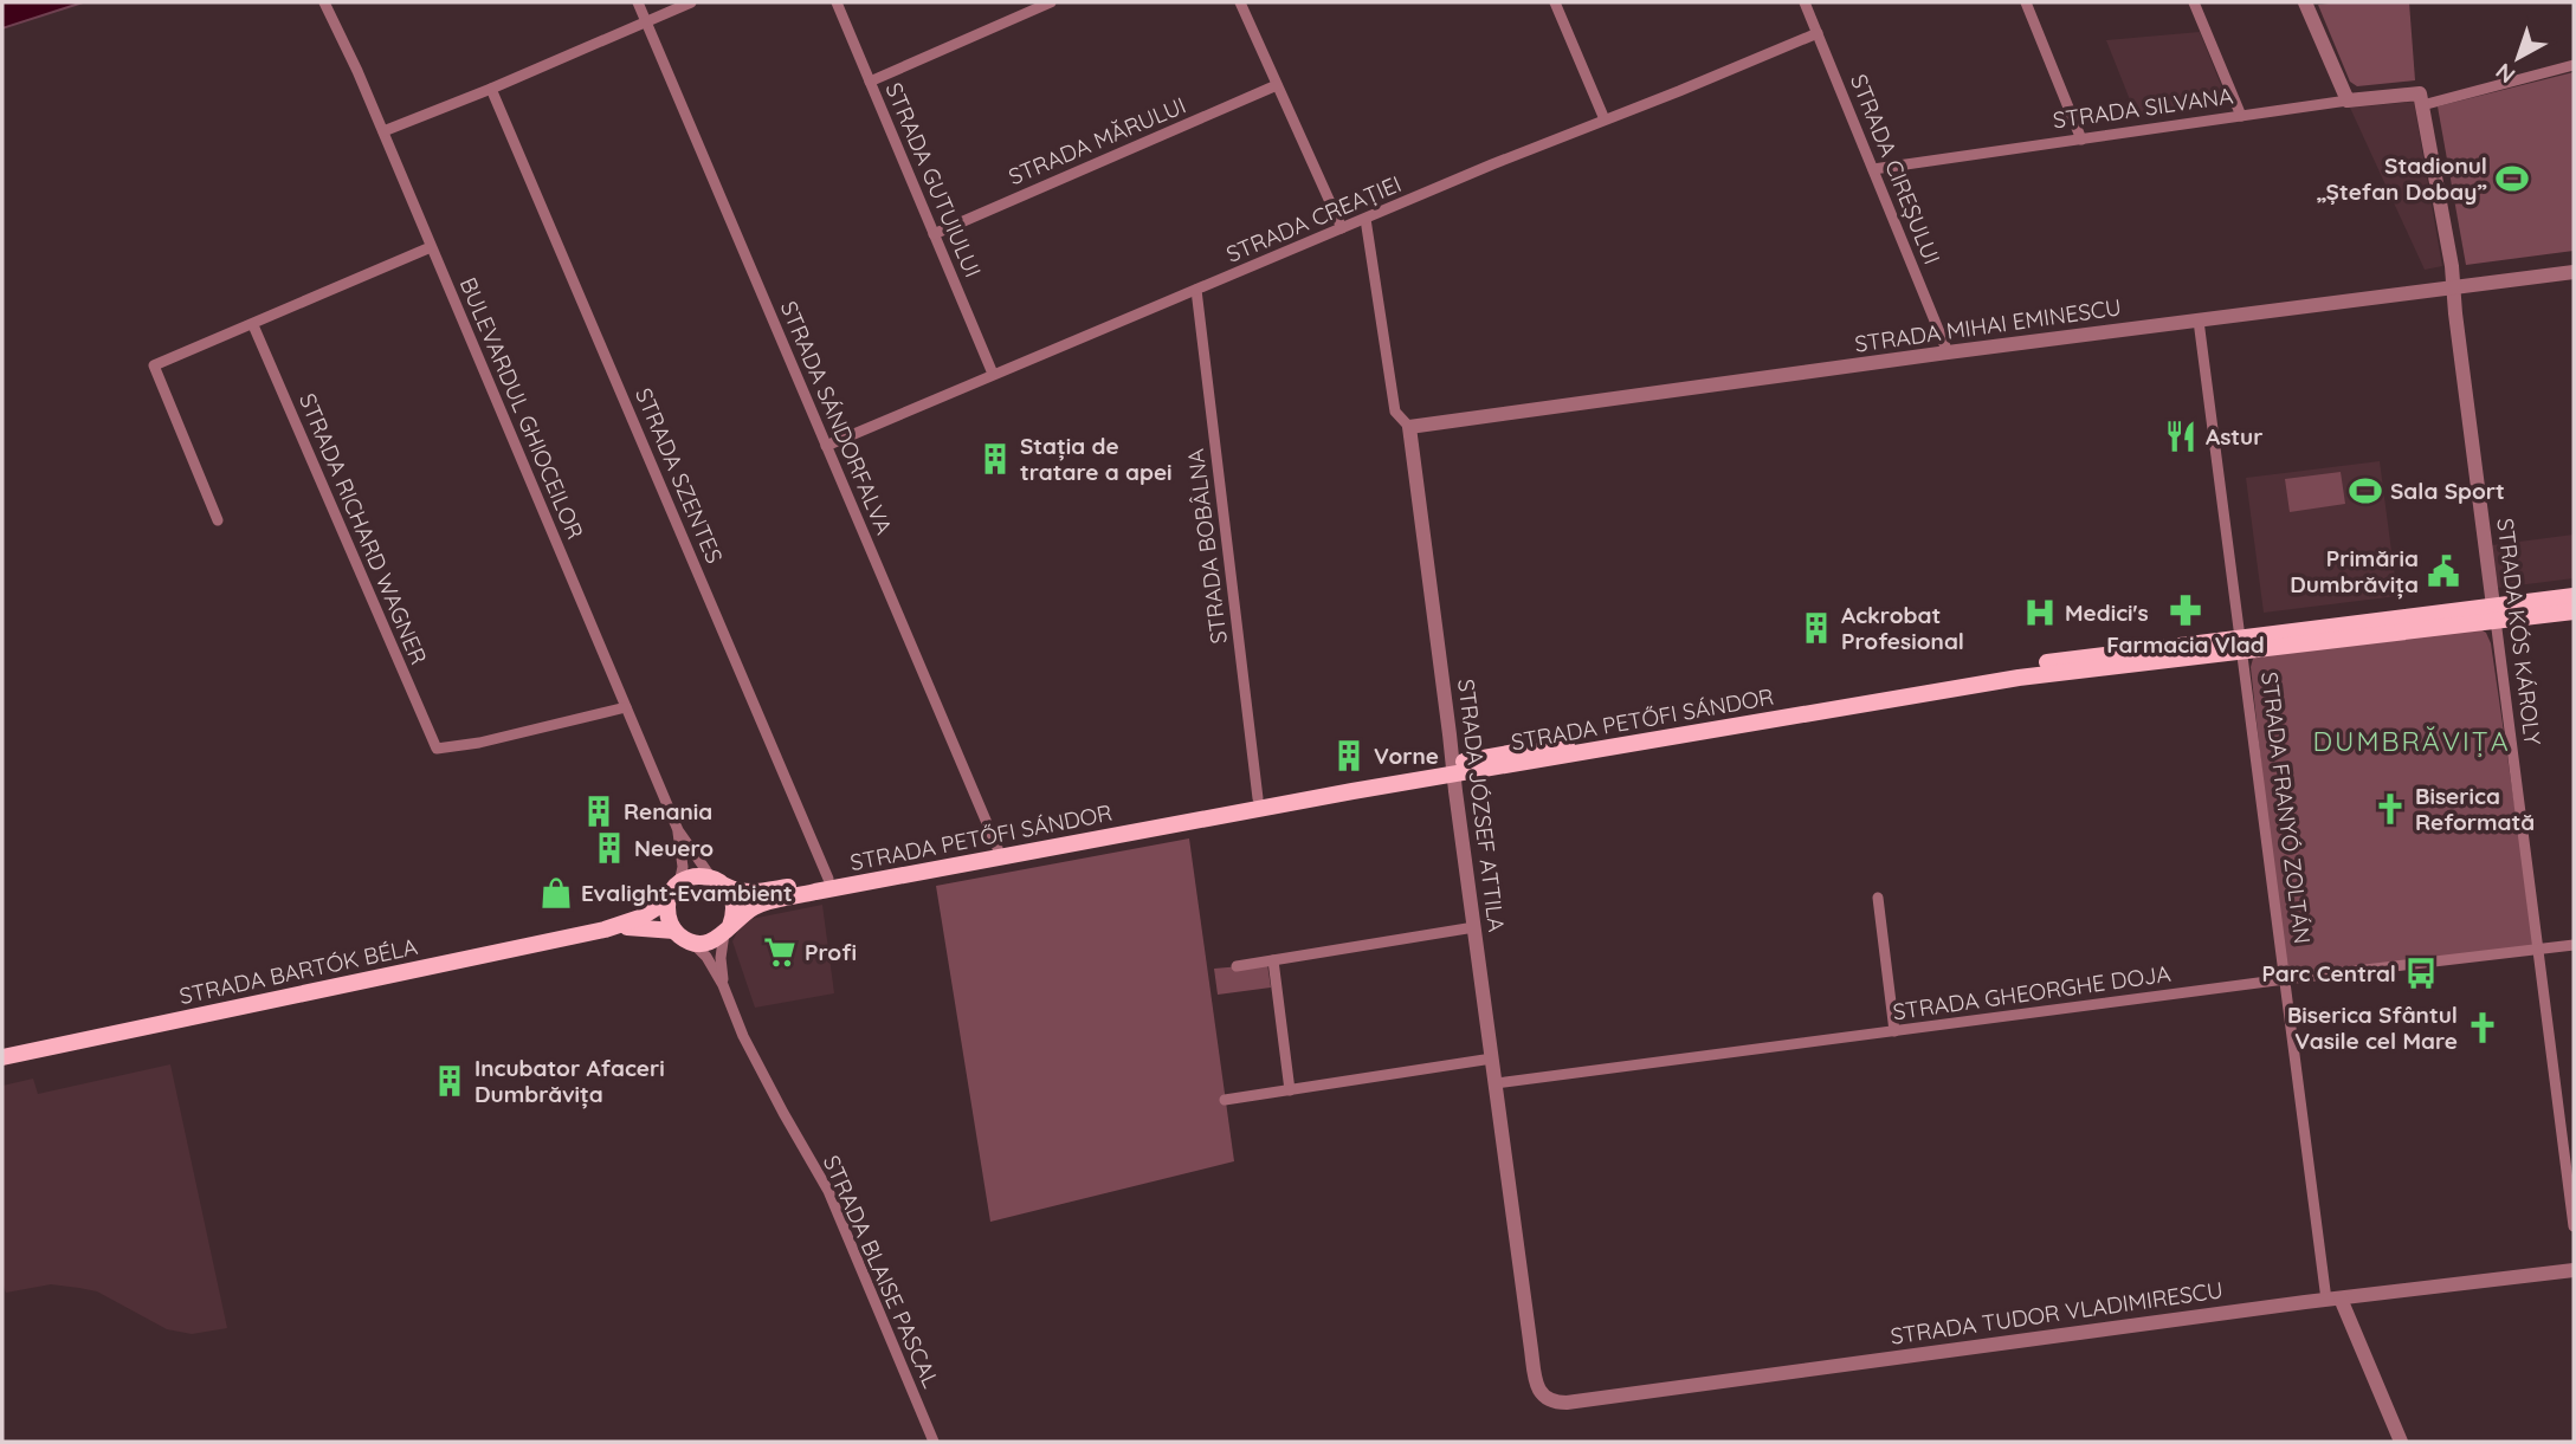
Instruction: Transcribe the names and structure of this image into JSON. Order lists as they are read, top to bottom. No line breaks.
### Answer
{"streets":{"main road":["STRADA PETŐFI SÁNDOR","STRADA BARTÓK BÉLA"],"street":["STRADA SILVANA","STRADA MĂRULUI","STRADA CIREȘULUI","STRADA GUTUIULUI","STRADA CREAȚIEI","STRADA MIHAI EMINESCU","BULEVARDUL GHIOCEILOR","STRADA SÁNDORFALVA","STRADA SZENTES","STRADA RICHARD WAGNER","STRADA BOBÂLNA","STRADA KÓS KÁROLY","STRADA JÓZSEF ATTILA","STRADA FRANYÓ ZOLTÁN","STRADA GHEORGHE DOJA","STRADA BLAISE PASCAL","STRADA TUDOR VLADIMIRESCU"]},"crossings":[["STRADA SILVANA","STRADA CIREȘULUI"],["STRADA SILVANA","STRADA KÓS KÁROLY"],["STRADA MĂRULUI","STRADA GUTUIULUI"],["STRADA CIREȘULUI","STRADA CREAȚIEI"],["STRADA CIREȘULUI","STRADA MIHAI EMINESCU"],["STRADA GUTUIULUI","STRADA CREAȚIEI"],["STRADA CREAȚIEI","STRADA SÁNDORFALVA"],["STRADA CREAȚIEI","STRADA BOBÂLNA"],["STRADA CREAȚIEI","STRADA JÓZSEF ATTILA"],["STRADA MIHAI EMINESCU","STRADA KÓS KÁROLY"],["STRADA MIHAI EMINESCU","STRADA JÓZSEF ATTILA"],["STRADA MIHAI EMINESCU","STRADA FRANYÓ ZOLTÁN"],["BULEVARDUL GHIOCEILOR","STRADA RICHARD WAGNER"],["BULEVARDUL GHIOCEILOR","STRADA PETŐFI SÁNDOR"],["BULEVARDUL GHIOCEILOR","STRADA BARTÓK BÉLA"],["BULEVARDUL GHIOCEILOR","STRADA BLAISE PASCAL"],["STRADA SÁNDORFALVA","STRADA PETŐFI SÁNDOR"],["STRADA SZENTES","STRADA PETŐFI SÁNDOR"],["STRADA BOBÂLNA","STRADA PETŐFI SÁNDOR"],["STRADA KÓS KÁROLY","STRADA PETŐFI SÁNDOR"],["STRADA KÓS KÁROLY","STRADA GHEORGHE DOJA"],["STRADA PETŐFI SÁNDOR","STRADA JÓZSEF ATTILA"],["STRADA PETŐFI SÁNDOR","STRADA FRANYÓ ZOLTÁN"],["STRADA PETŐFI SÁNDOR","STRADA BARTÓK BÉLA"],["STRADA PETŐFI SÁNDOR","STRADA BLAISE PASCAL"],["STRADA JÓZSEF ATTILA","STRADA GHEORGHE DOJA"],["STRADA JÓZSEF ATTILA","STRADA TUDOR VLADIMIRESCU"],["STRADA FRANYÓ ZOLTÁN","STRADA GHEORGHE DOJA"],["STRADA FRANYÓ ZOLTÁN","STRADA TUDOR VLADIMIRESCU"],["STRADA BARTÓK BÉLA","STRADA BLAISE PASCAL"]],"districts":["DUMBRĂVIȚA"],"places":{"sports":["Stadionul „Ștefan Dobay”","Sala Sport"],"restaurant":["Astur"],"building":["Stația de tratare a apei","Ackrobat Profesional","Vorne","Renania","Neuero","Incubator Afaceri Dumbrăvița"],"public building":["Primăria Dumbrăvița"],"pharmacy":["Farmacia Vlad"],"hospital":["Medici's"],"church":["Biserica Reformată","Biserica Sfântul Vasile cel Mare"],"shop":["Evalight-Evambient"],"supermarket":["Profi"],"bus stop":["Parc Central"]},"north":"bottom left"}
